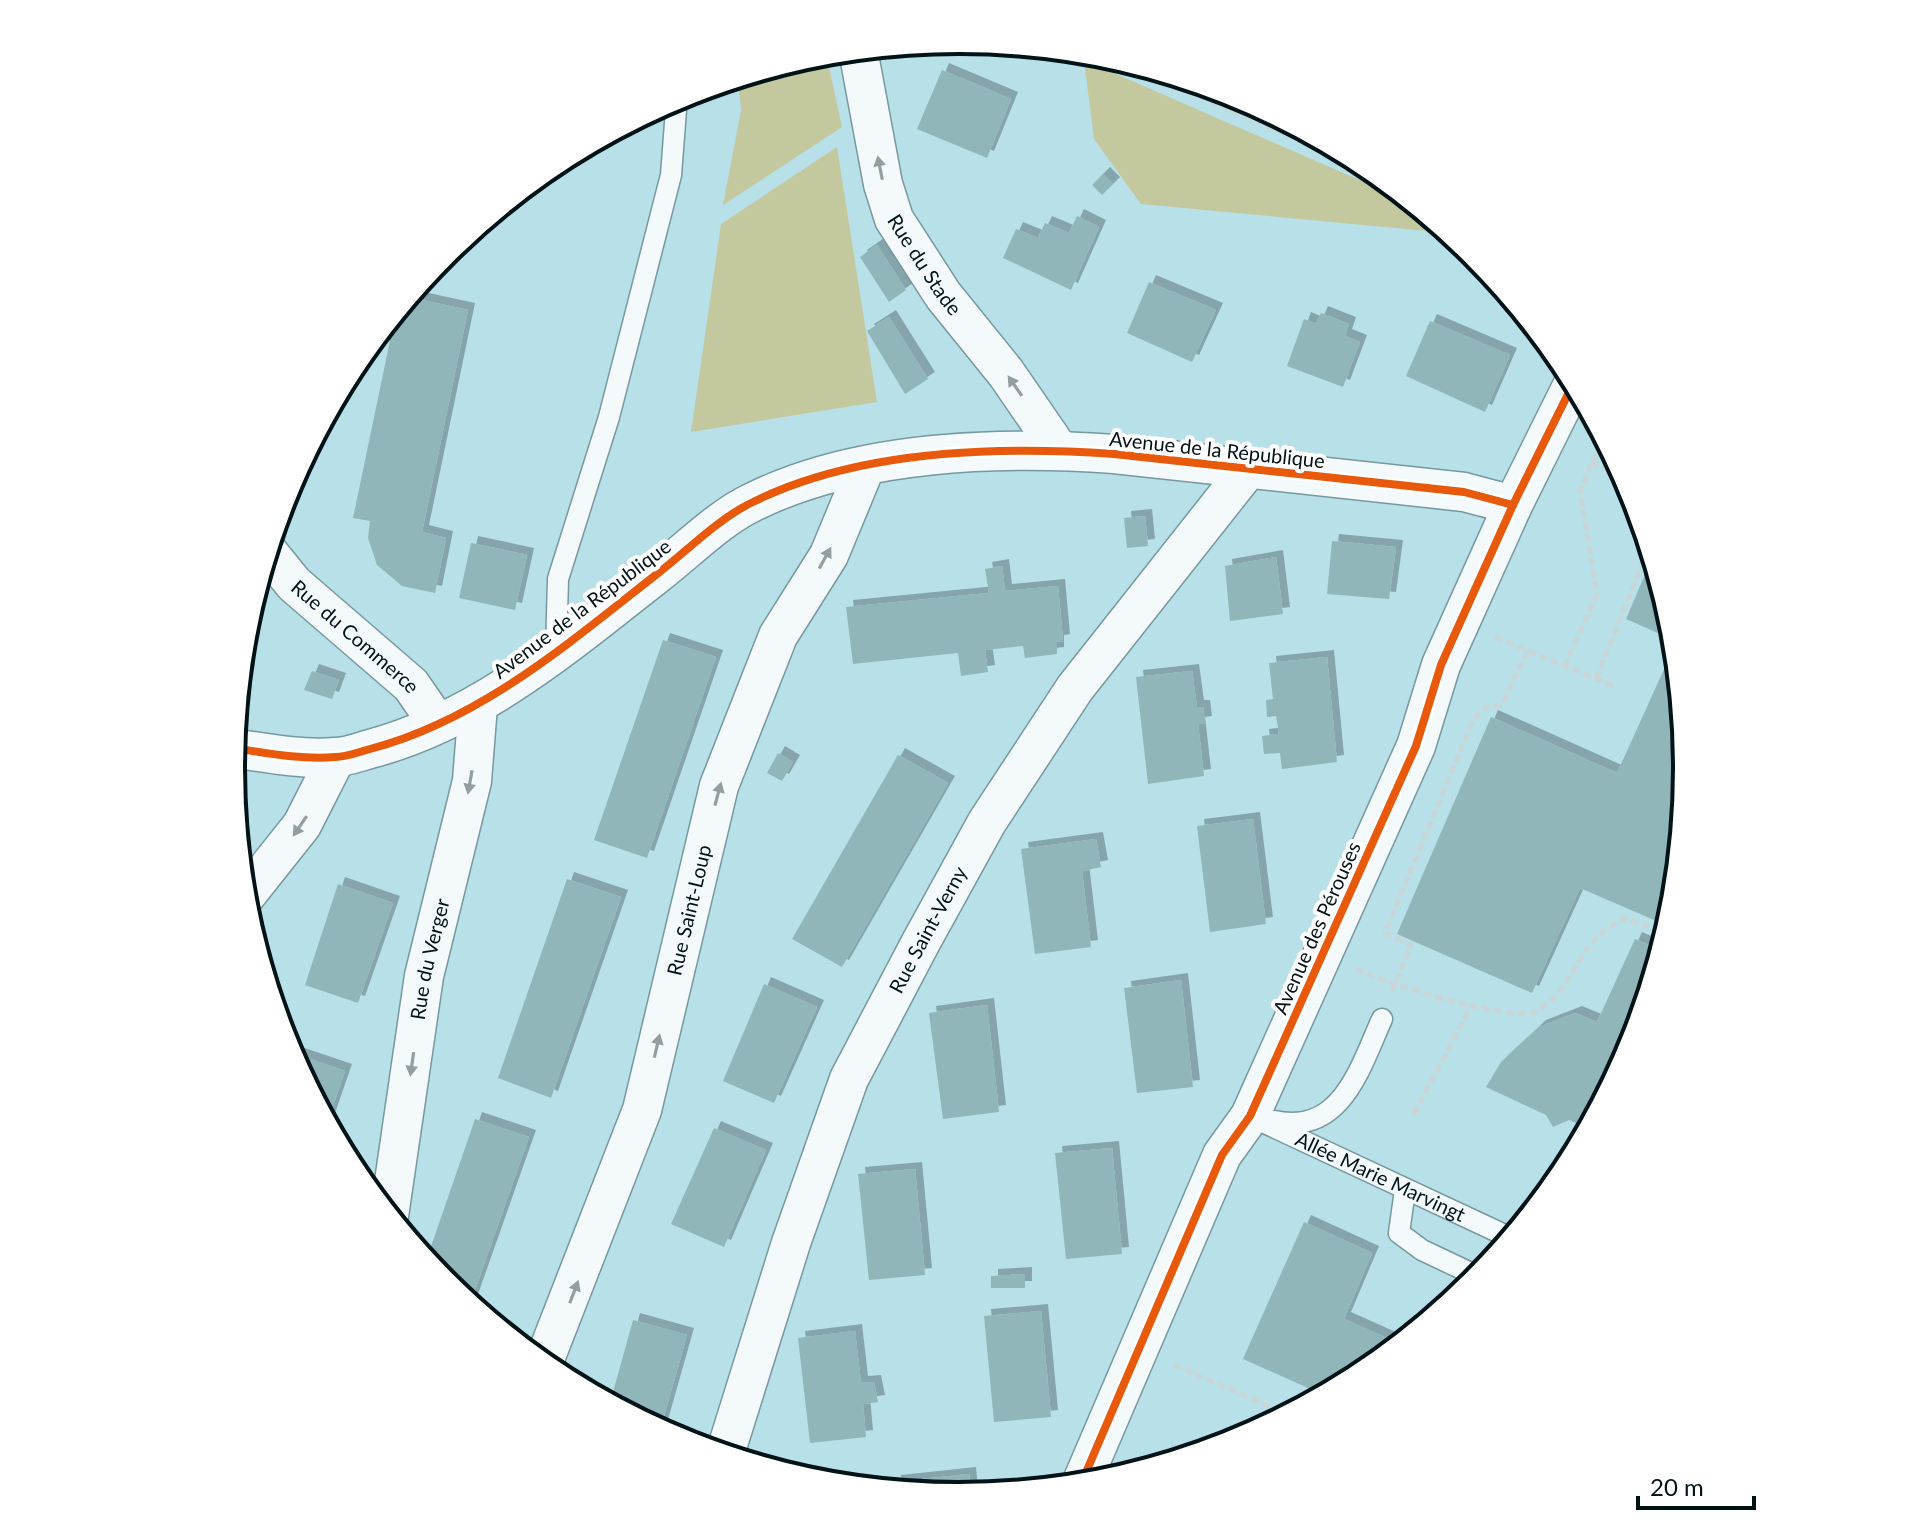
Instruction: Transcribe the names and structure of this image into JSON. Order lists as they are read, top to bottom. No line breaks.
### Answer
{"streets":{"street":["Rue du Stade","Avenue de la République","Rue du Commerce","Rue Saint-Loup","Avenue des Pérouses","Rue Saint-Verny","Rue du Verger"],"lane":["Allée Marie Marvingt"]},"crossings":[["Rue du Stade","Avenue de la République"],["Avenue de la République","Rue du Commerce"],["Avenue de la République","Rue Saint-Loup"],["Avenue de la République","Avenue des Pérouses"],["Avenue de la République","Rue Saint-Verny"],["Avenue de la République","Rue du Verger"],["Avenue des Pérouses","Allée Marie Marvingt"]],"one_way":["Rue du Stade","Rue Saint-Loup","Rue du Verger"],"scale_bar":"20 m"}
